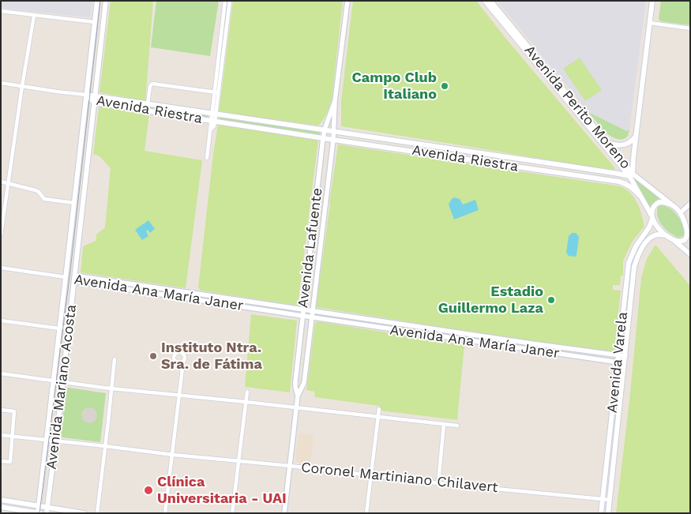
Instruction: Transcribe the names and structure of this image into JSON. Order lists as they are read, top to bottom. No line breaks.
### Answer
{"streets":{"main road":["Avenida Perito Moreno","Avenida Riestra","Avenida Ana María Janer","Avenida Varela","Avenida Mariano Acosta"],"street":["Avenida Lafuente","Coronel Martiniano Chilavert"]},"crossings":[["Avenida Perito Moreno","Avenida Riestra"],["Avenida Perito Moreno","Avenida Varela"],["Avenida Riestra","Avenida Lafuente"],["Avenida Riestra","Avenida Mariano Acosta"],["Avenida Lafuente","Avenida Ana María Janer"],["Avenida Lafuente","Coronel Martiniano Chilavert"],["Avenida Ana María Janer","Avenida Varela"],["Avenida Ana María Janer","Avenida Mariano Acosta"],["Avenida Varela","Coronel Martiniano Chilavert"],["Avenida Mariano Acosta","Coronel Martiniano Chilavert"]],"places":["Campo Club Italiano","Estadio Guillermo Laza","Instituto Ntra. Sra. de Fátima","Clínica Universitaria - UAI"]}
